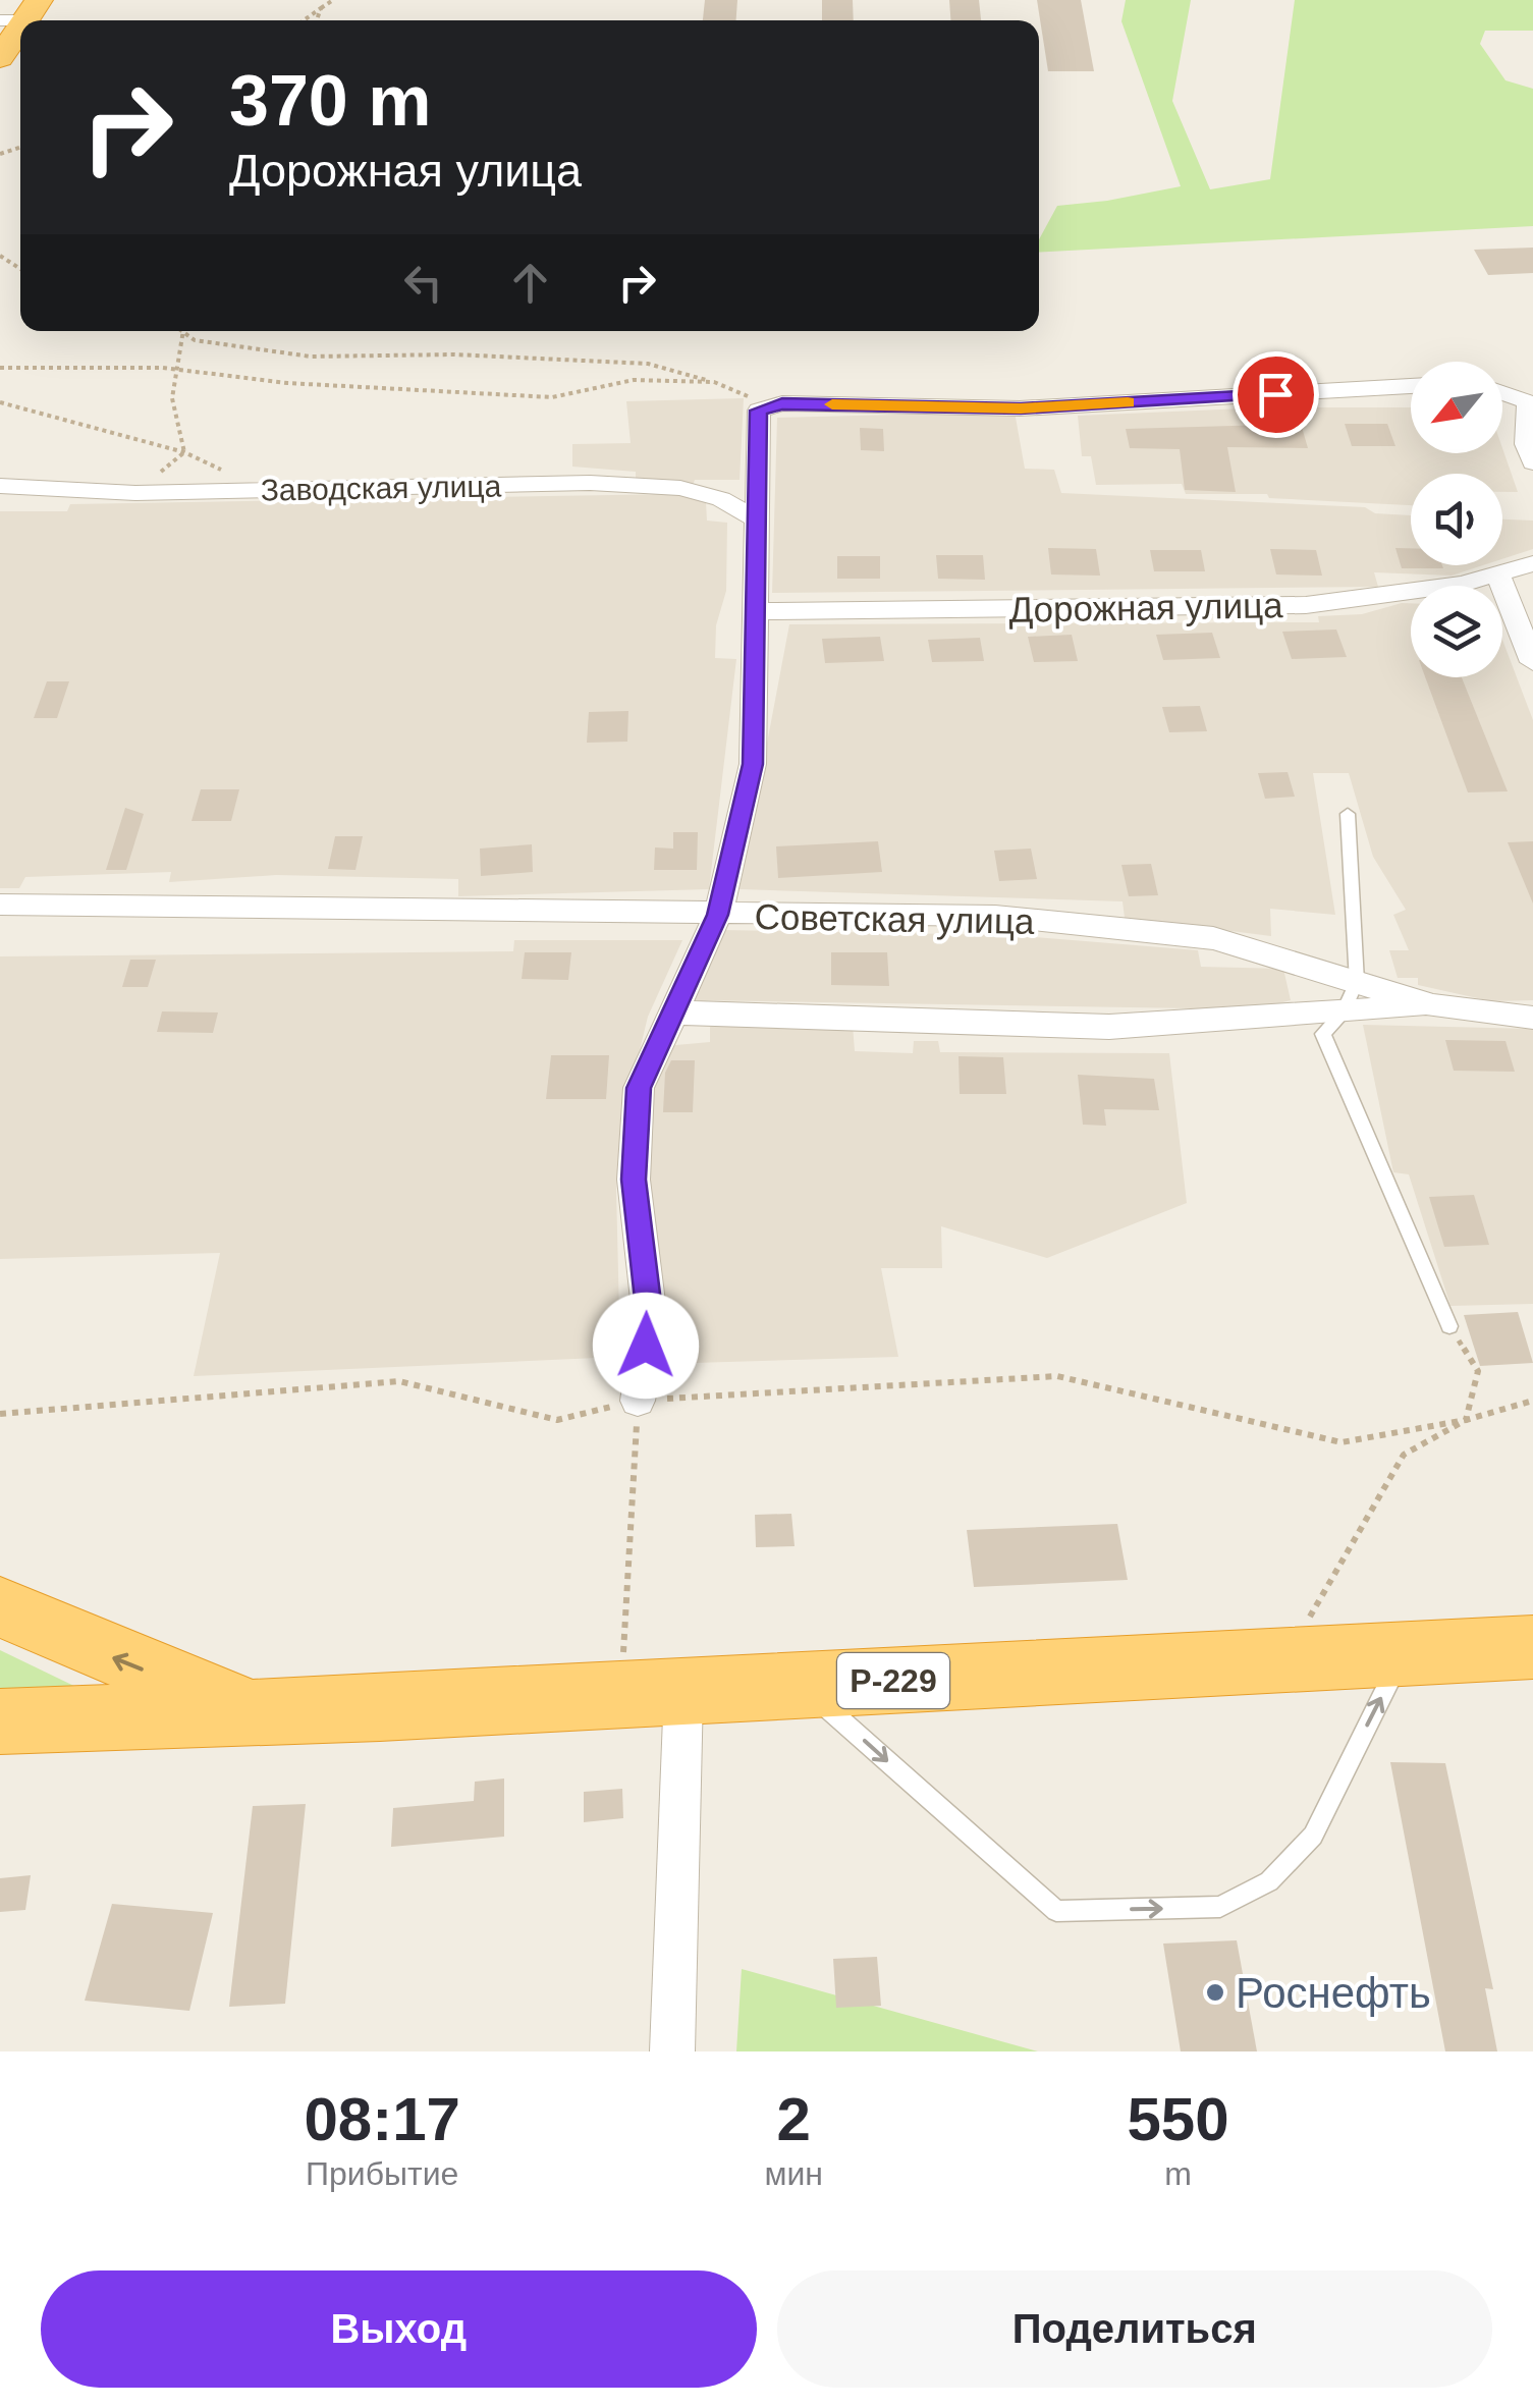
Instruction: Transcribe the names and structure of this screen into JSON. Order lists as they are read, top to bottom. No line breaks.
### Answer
{"streets":{"highway":["Р-229"],"street":["Заводская улица","Дорожная улица","Советская улица"]},"places":["Роснефть"],"north":"bottom left","page":{"turn":["370 m","Дорожная улица"],"eta":["08:17","Прибытие","2","мин","550","m"],"buttons":["Выход","Поделиться"]}}
